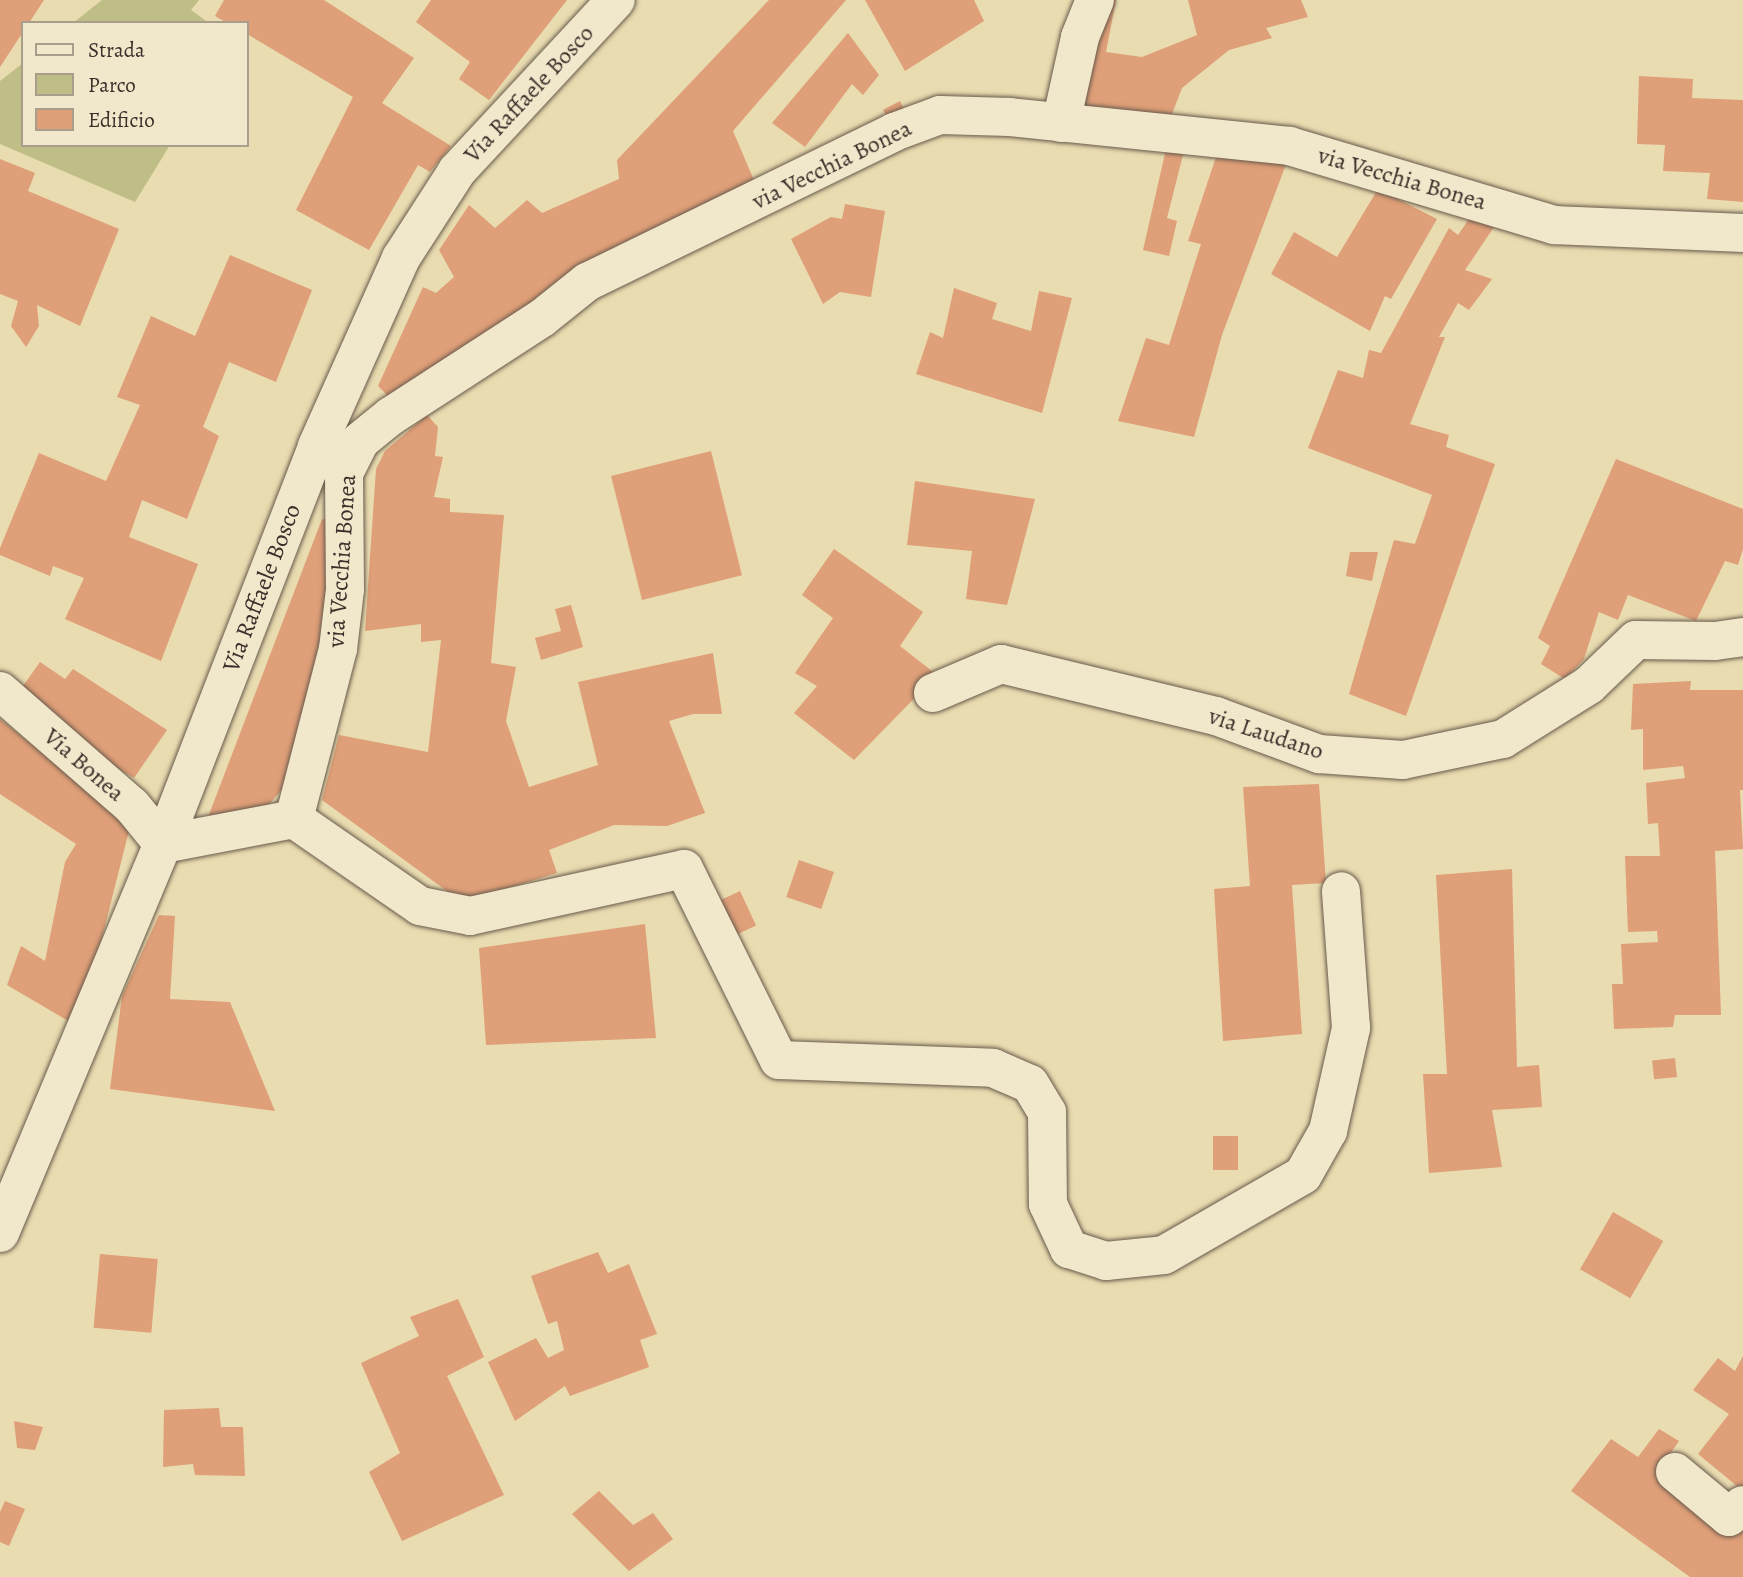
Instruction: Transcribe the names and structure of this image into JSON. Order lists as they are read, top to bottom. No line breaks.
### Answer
{"streets":{"street":["Via Raffaele Bosco","via Vecchia Bonea","via Laudano","Via Bonea"]},"crossings":[["Via Raffaele Bosco","Via Bonea"]],"legend":["Strada","Parco","Edificio"]}
